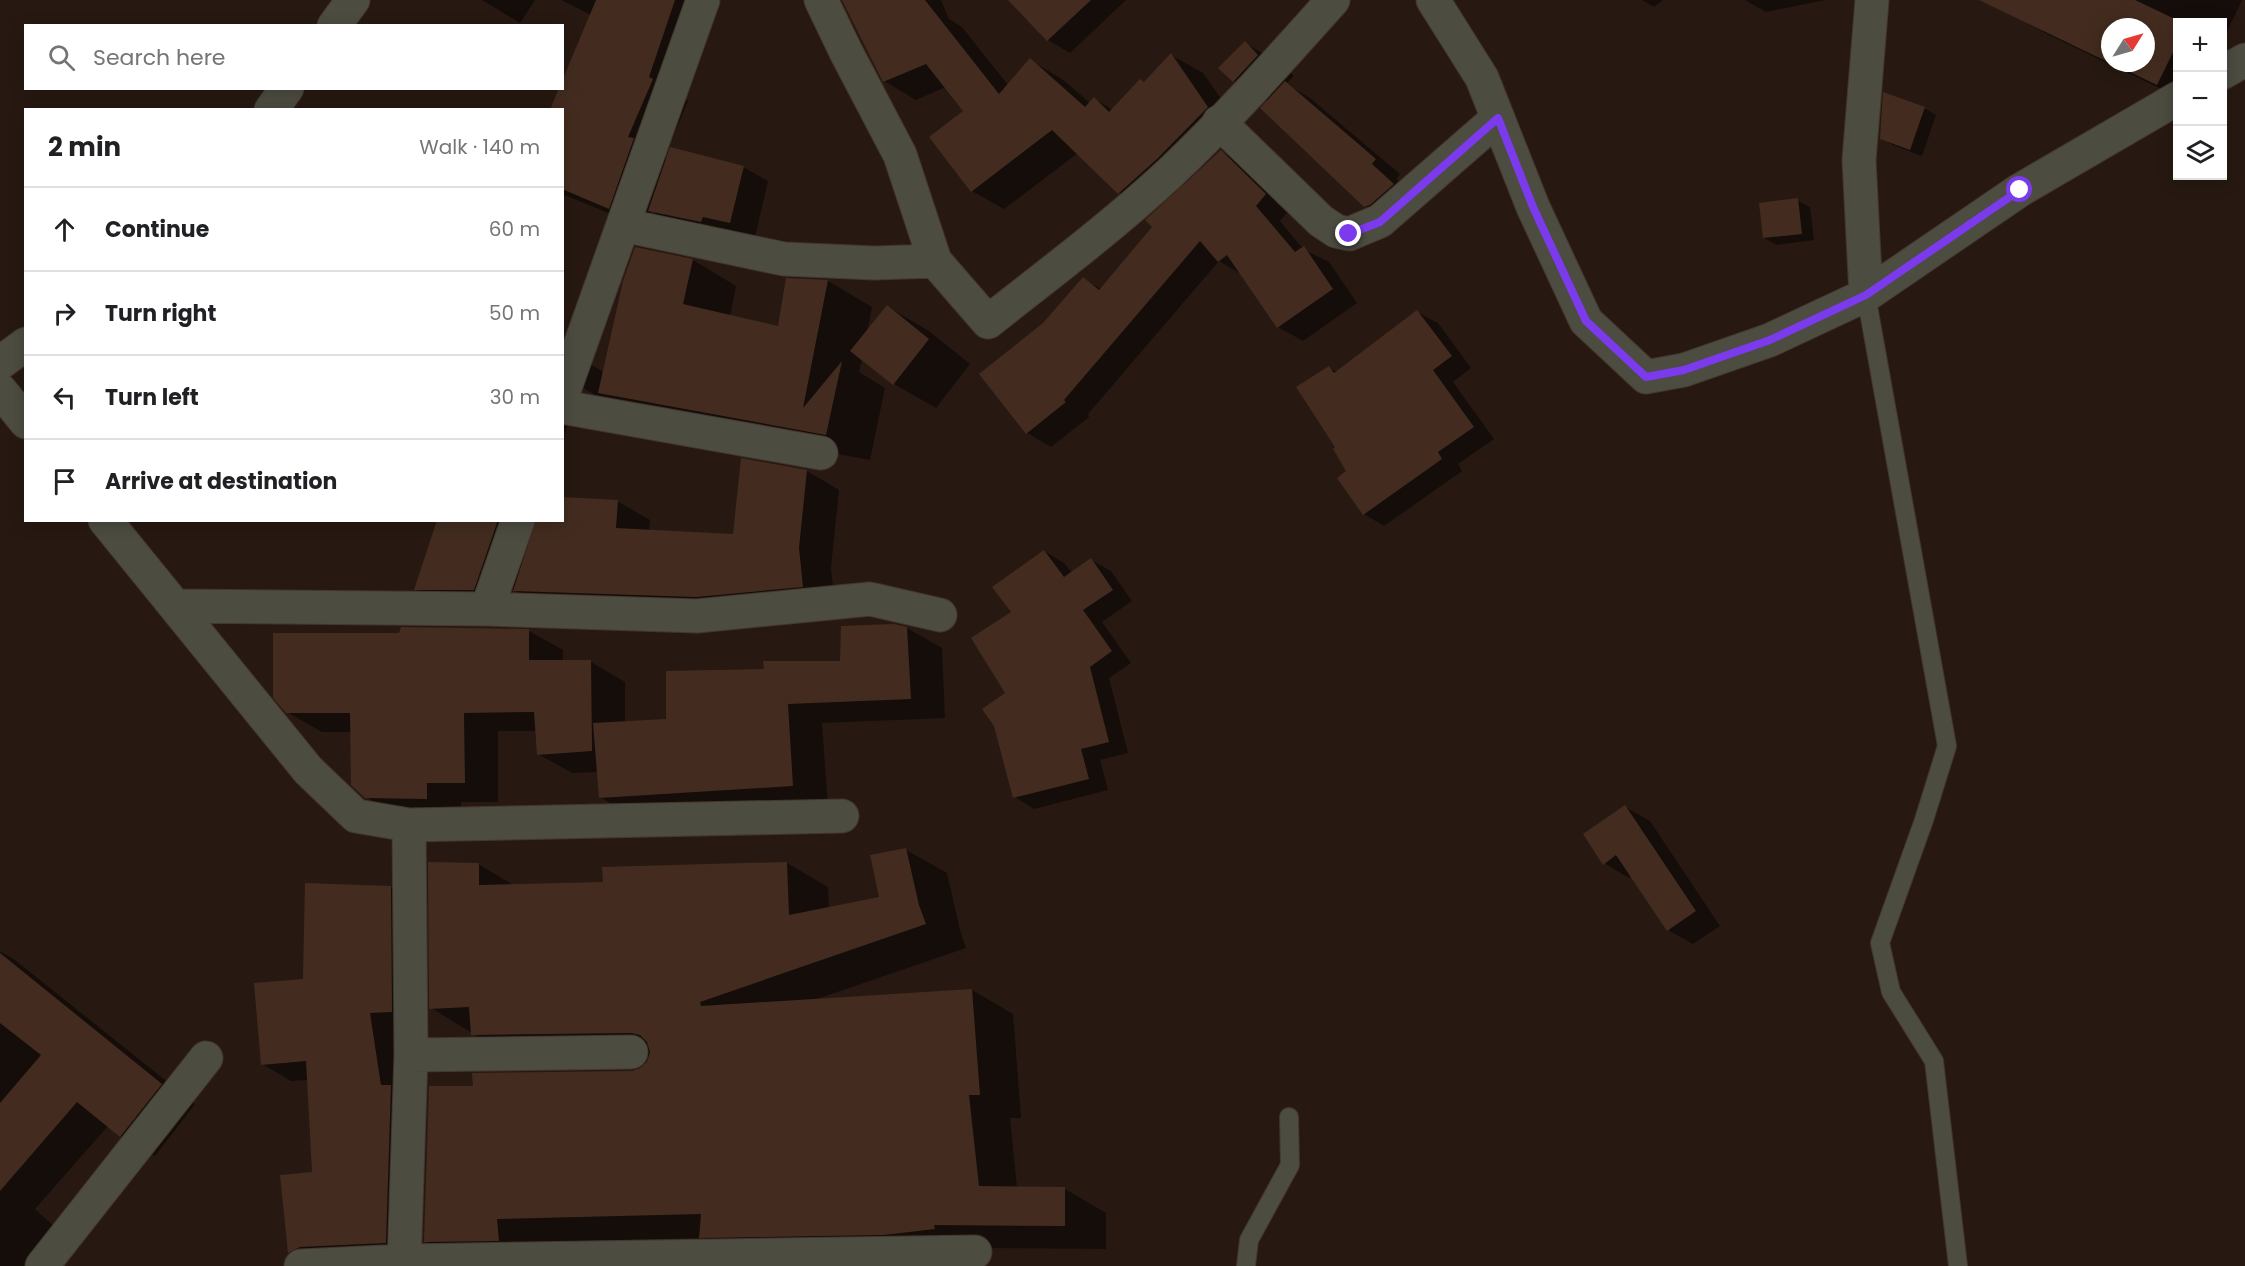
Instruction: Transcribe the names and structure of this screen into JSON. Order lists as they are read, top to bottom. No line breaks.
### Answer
{"north":"top right","page":{"map_buttons":["+","−"],"search":"Search here","heading":["2 min","Walk · 140 m"],"list":[["Continue","60 m"],["Turn right","50 m"],["Turn left","30 m"],"Arrive at destination"]}}
